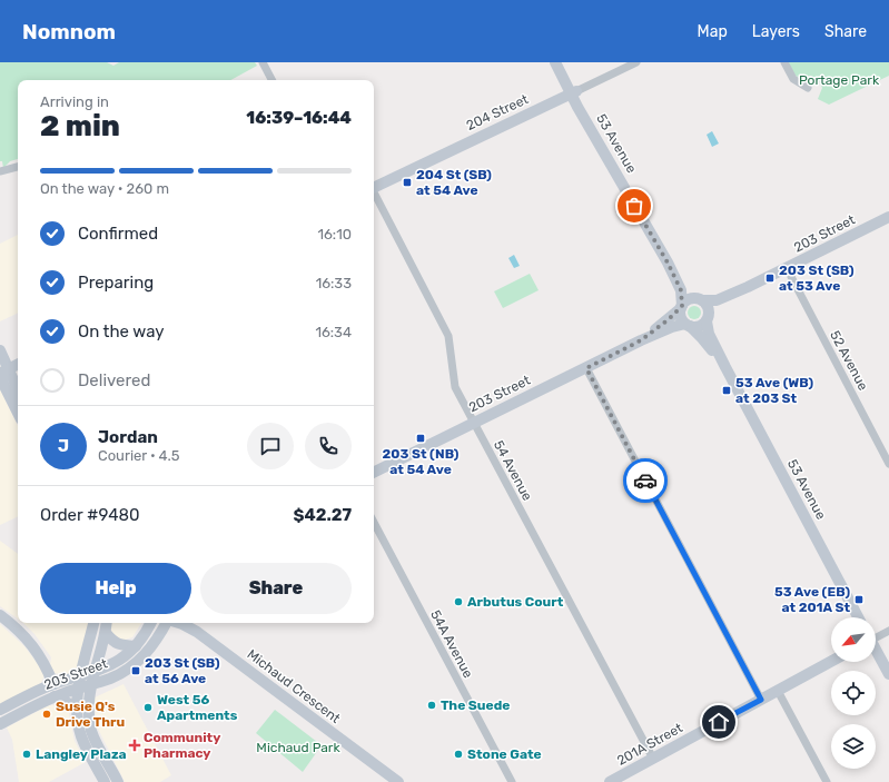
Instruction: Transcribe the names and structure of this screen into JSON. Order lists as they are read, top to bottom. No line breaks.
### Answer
{"streets":{"street":["204 Street","53 Avenue","203 Street","52 Avenue","54 Avenue","54A Avenue","Michaud Crescent","201A Street"]},"crossings":[["204 Street","53 Avenue"],["53 Avenue","203 Street"],["203 Street","52 Avenue"],["203 Street","54 Avenue"],["54 Avenue","201A Street"]],"parks":["Portage Park","Michaud Park"],"places":{"transit":["204 St (SB) at 54 Ave","203 St (SB) at 53 Ave","53 Ave (WB) at 203 St","203 St (NB) at 54 Ave","53 Ave (EB) at 201A St","203 St (SB) at 56 Ave"],"other":["Arbutus Court","The Suede","West 56 Apartments","Susie Q's Drive Thru","Langley Plaza","Stone Gate"],"health":["Community Pharmacy"]},"north":"bottom left","page":{"header":"Nomnom","nav":["Map","Layers","Share"],"heading":["2 min","Arriving in","16:39–16:44"],"panel":["Jordan","Courier · 4.5","Order #9480","$42.27"],"bar":"On the way · 260 m","list":[["Confirmed","16:10"],["Preparing","16:33"],["On the way","16:34"],"Delivered"],"round":"J","buttons":["Help","Share"]}}
